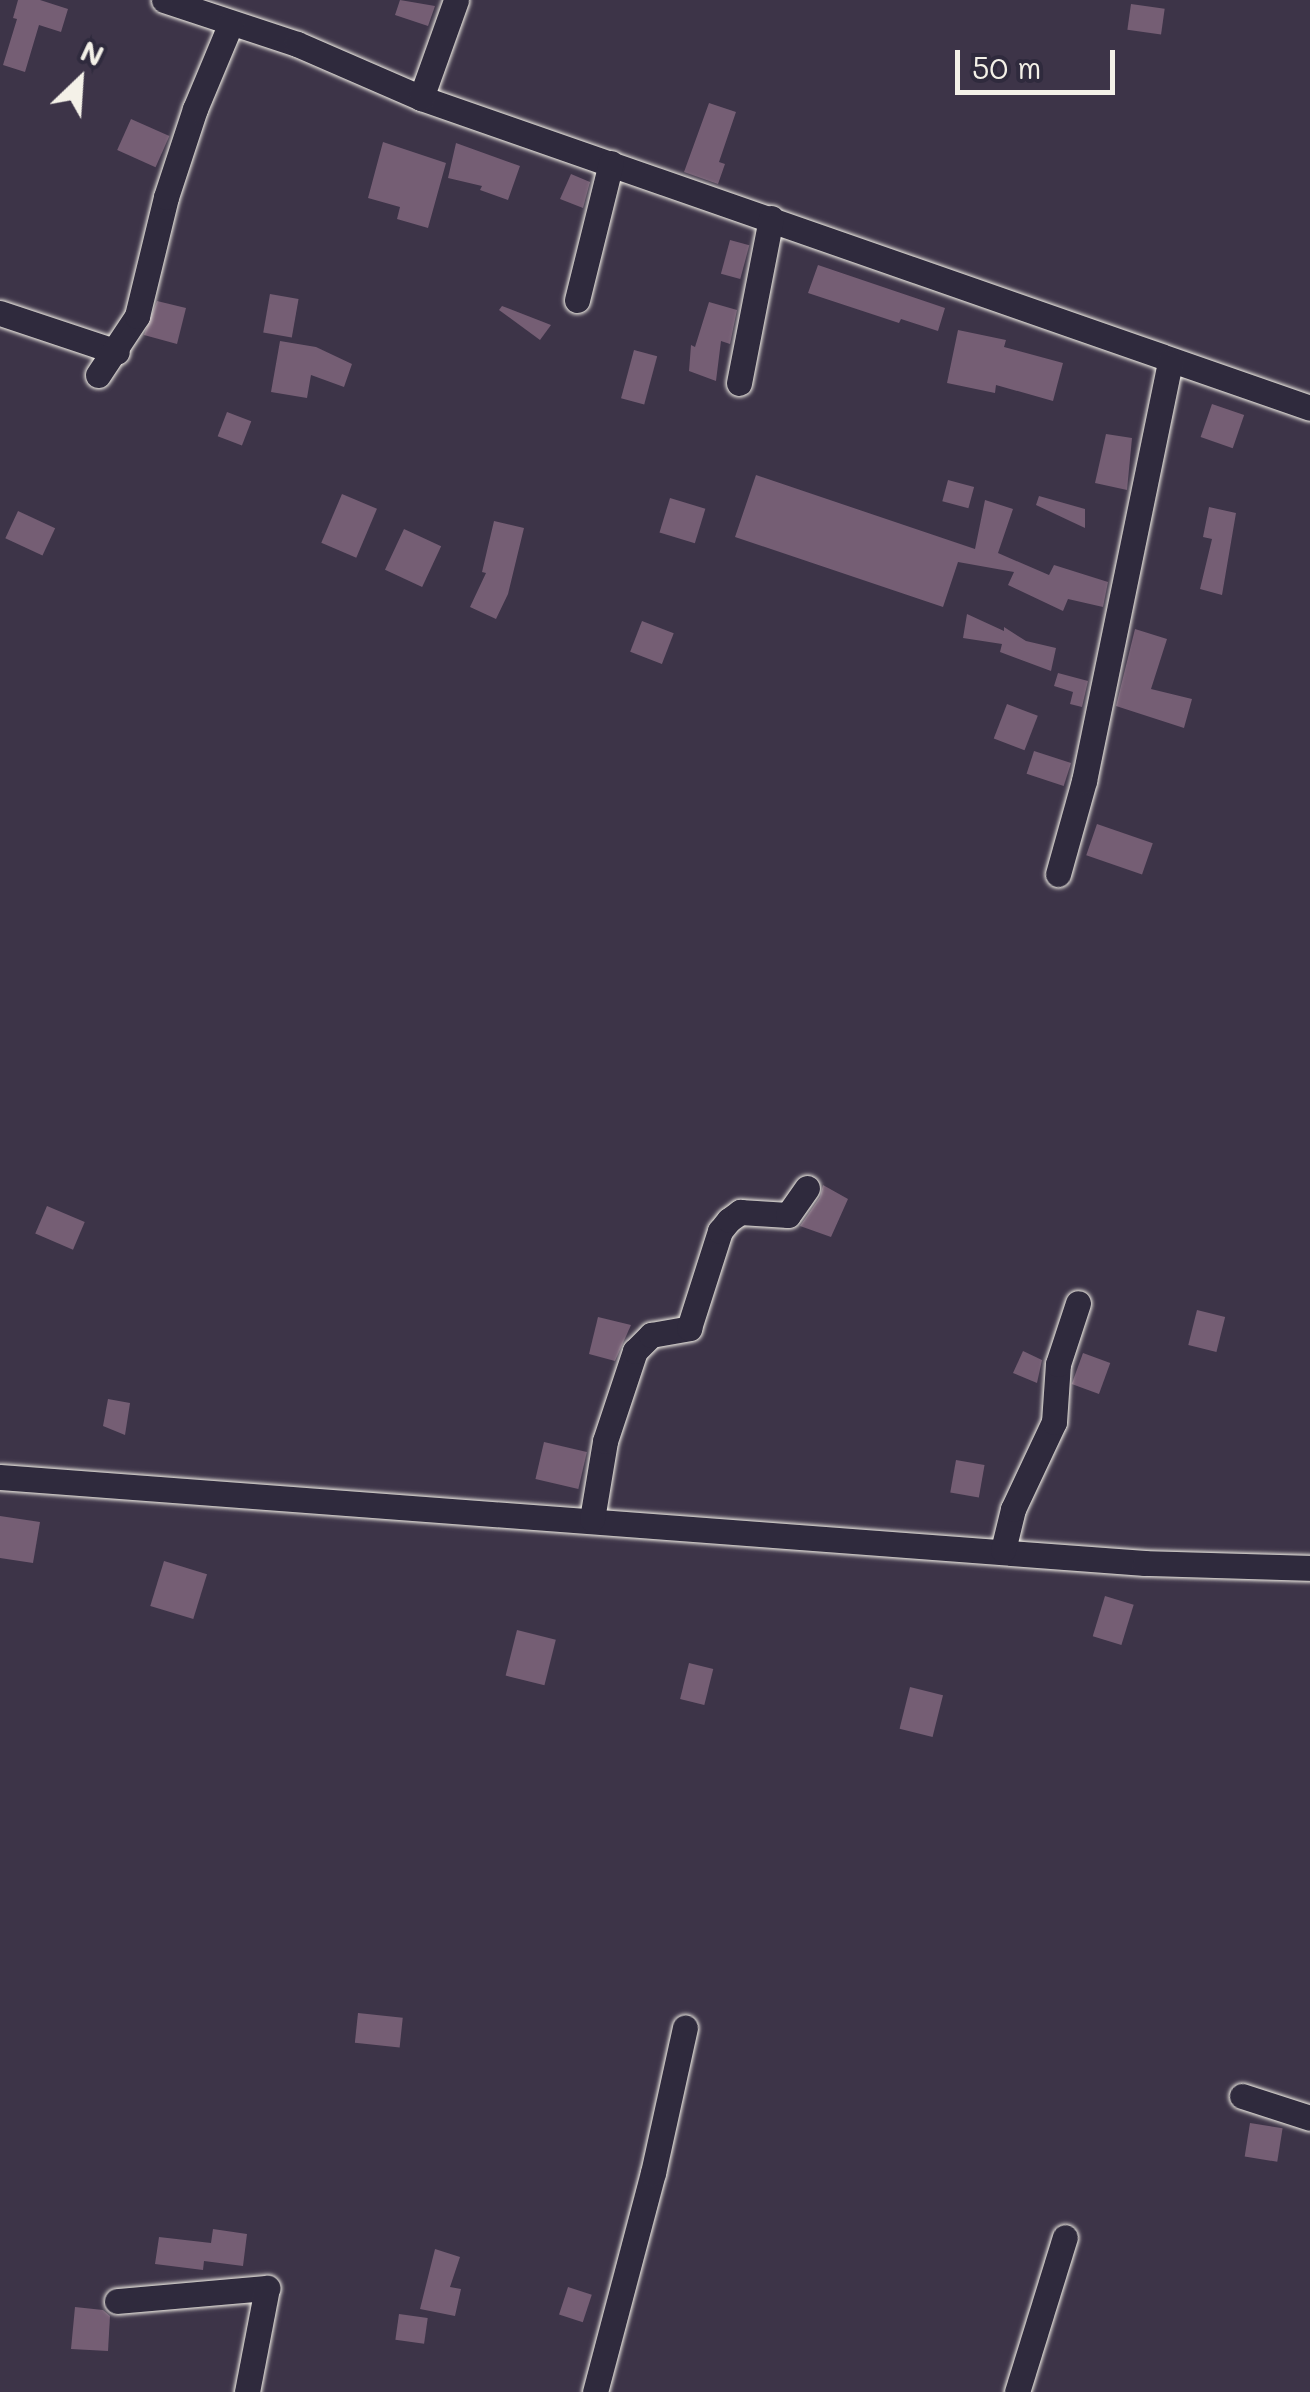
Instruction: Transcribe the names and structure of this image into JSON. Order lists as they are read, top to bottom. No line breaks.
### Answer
{"scale_bar":"50 m","north":"top right"}
